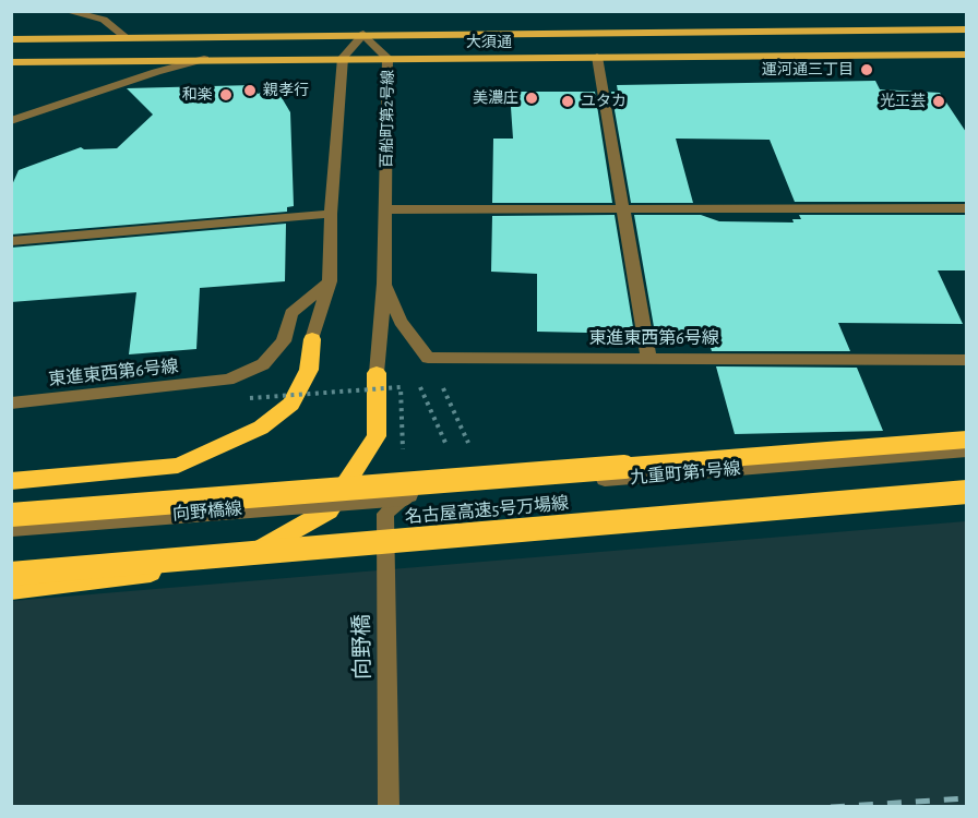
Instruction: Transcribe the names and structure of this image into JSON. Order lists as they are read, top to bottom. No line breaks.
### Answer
{"streets":{"highway":["名古屋高速5号万場線"],"main road":["大須通"],"street":["百船町第2号線","東進東西第6号線","九重町第1号線","向野橋線","向野橋"]},"crossings":[["大須通","百船町第2号線"],["百船町第2号線","東進東西第6号線"],["九重町第1号線","向野橋線"],["九重町第1号線","向野橋"],["向野橋線","向野橋"]],"places":["運河通三丁目","親孝行","和楽","美濃庄","ユタカ","光工芸"]}
